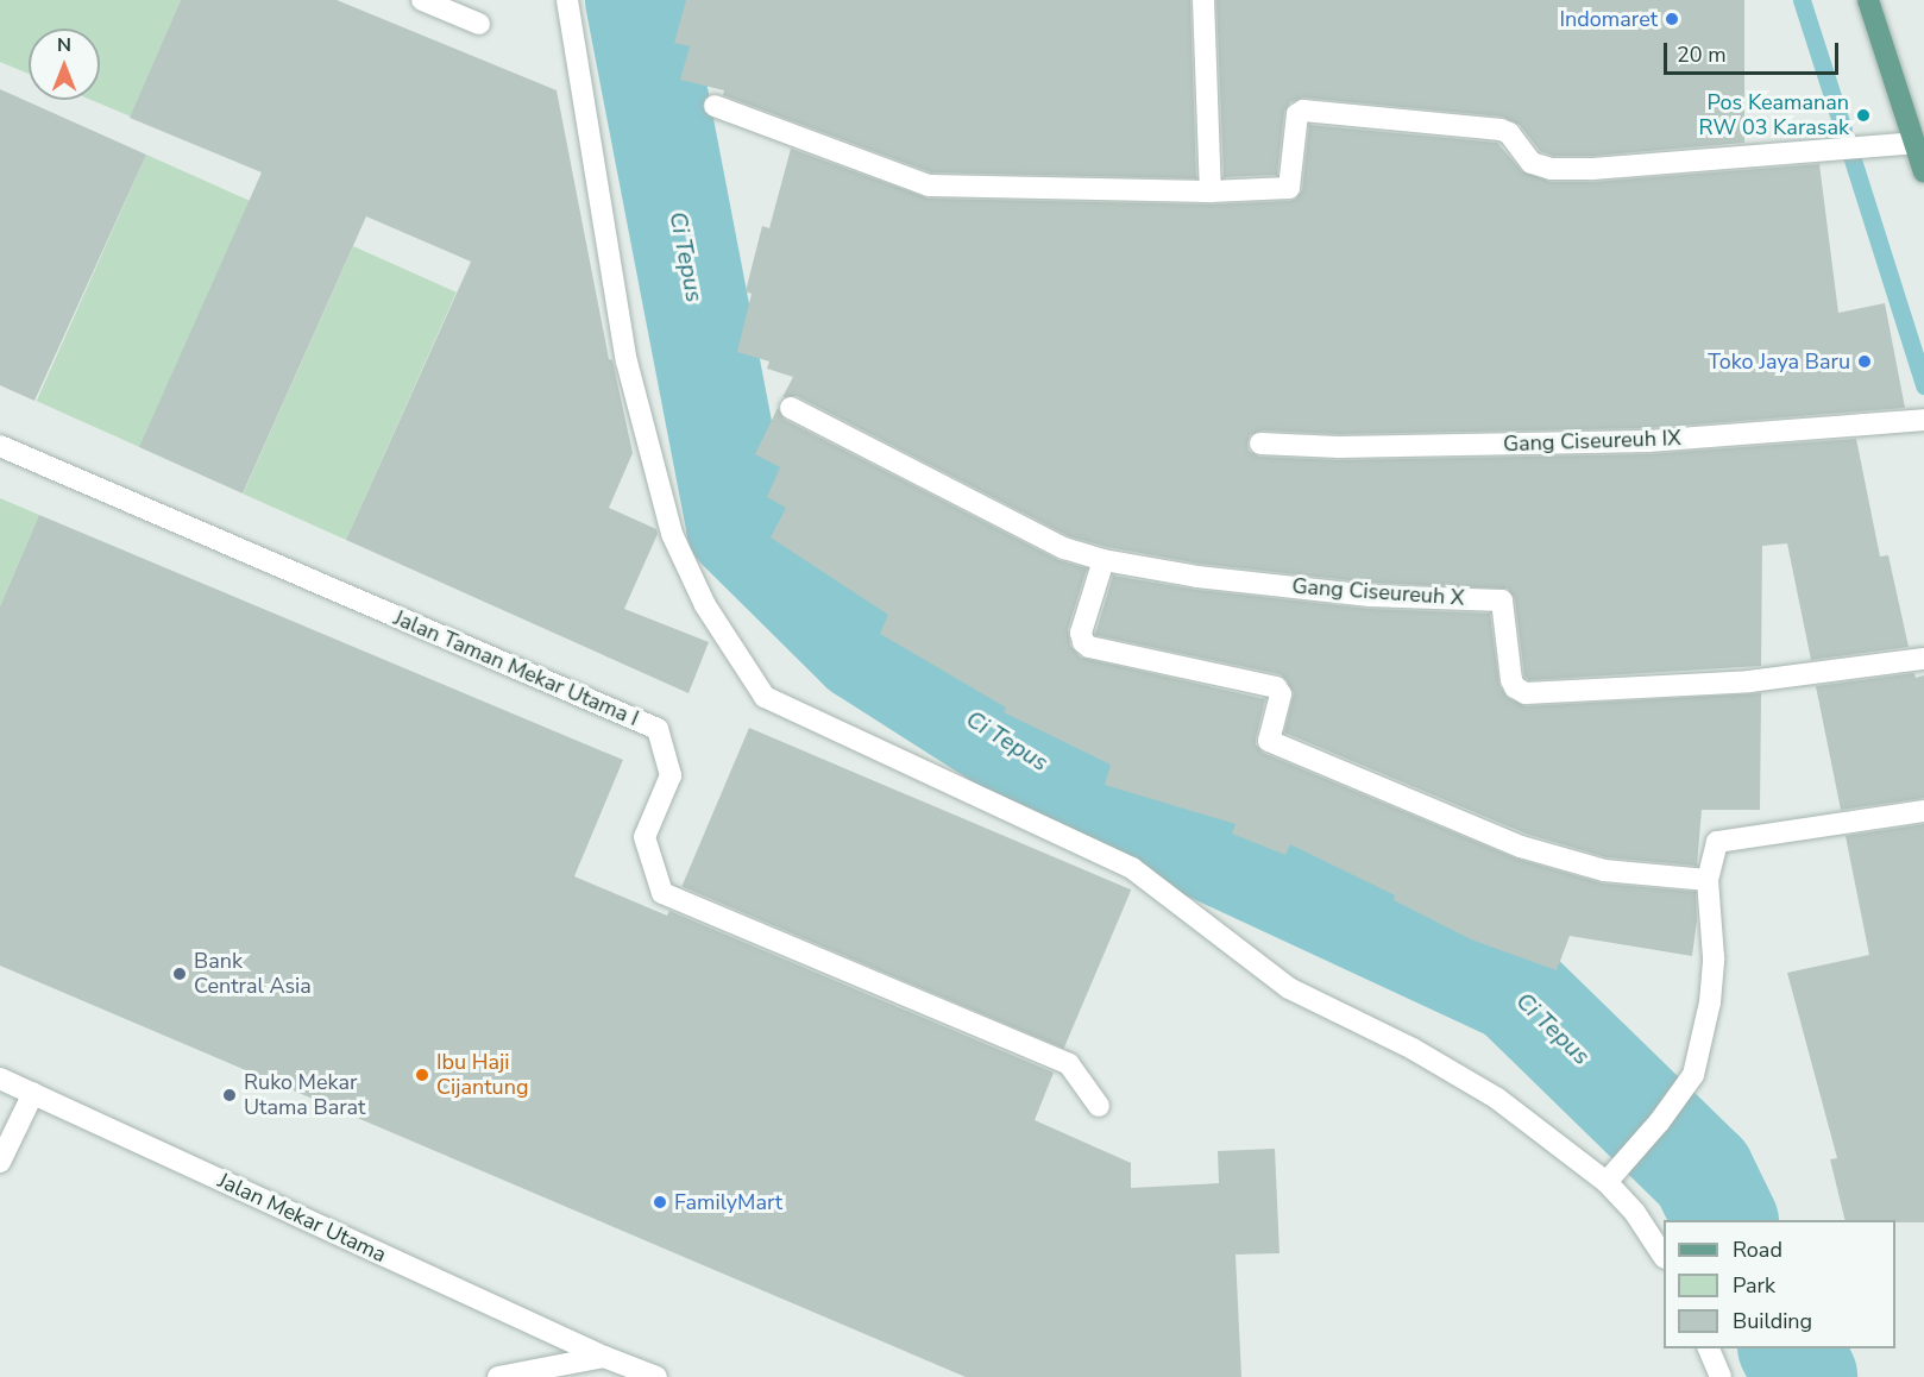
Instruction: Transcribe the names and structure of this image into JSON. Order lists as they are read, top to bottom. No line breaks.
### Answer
{"streets":{"street":["Gang Ciseureuh IX","Gang Ciseureuh X","Jalan Taman Mekar Utama I","Jalan Mekar Utama"]},"water":["Ci Tepus"],"places":["Indomaret","Pos Keamanan RW 03 Karasak","Toko Jaya Baru","Bank Central Asia","Ibu Haji Cijantung","Ruko Mekar Utama Barat","FamilyMart"],"legend":["Road","Park","Building"],"scale_bar":"20 m","north":"top"}
